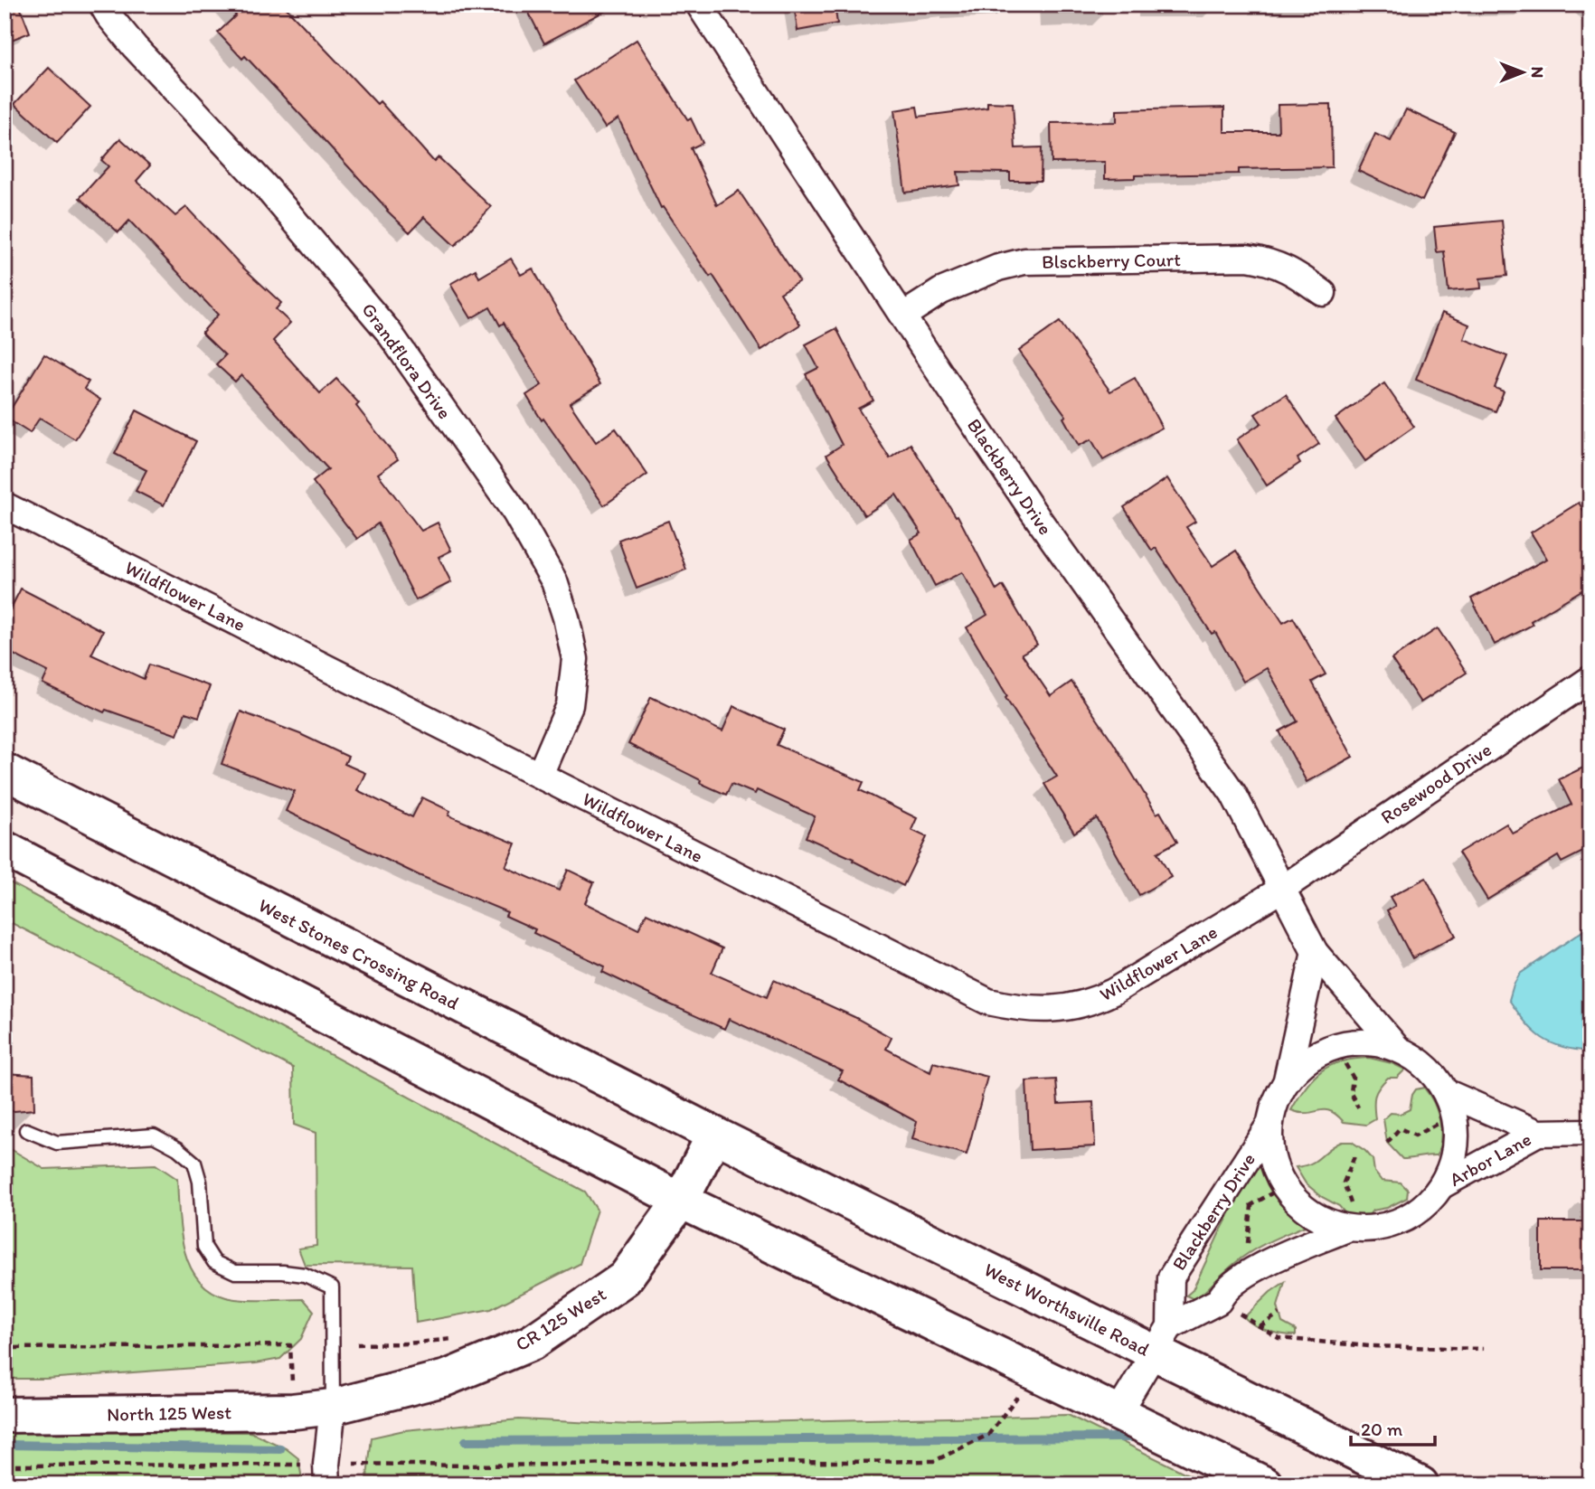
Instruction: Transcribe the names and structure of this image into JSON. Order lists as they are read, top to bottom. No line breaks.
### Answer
{"streets":{"main road":["West Stones Crossing Road","West Worthsville Road","CR 125 West","North 125 West"],"street":["Blsckberry Court","Grandflora Drive","Blackberry Drive","Wildflower Lane","Rosewood Drive","Arbor Lane"]},"crossings":[["Blsckberry Court","Blackberry Drive"],["Grandflora Drive","Wildflower Lane"],["Blackberry Drive","Wildflower Lane"],["Blackberry Drive","Rosewood Drive"],["Blackberry Drive","Arbor Lane"],["Blackberry Drive","West Worthsville Road"],["Wildflower Lane","Rosewood Drive"],["West Stones Crossing Road","West Worthsville Road"],["West Stones Crossing Road","CR 125 West"],["West Worthsville Road","CR 125 West"],["CR 125 West","North 125 West"]],"scale_bar":"20 m","north":"right"}
